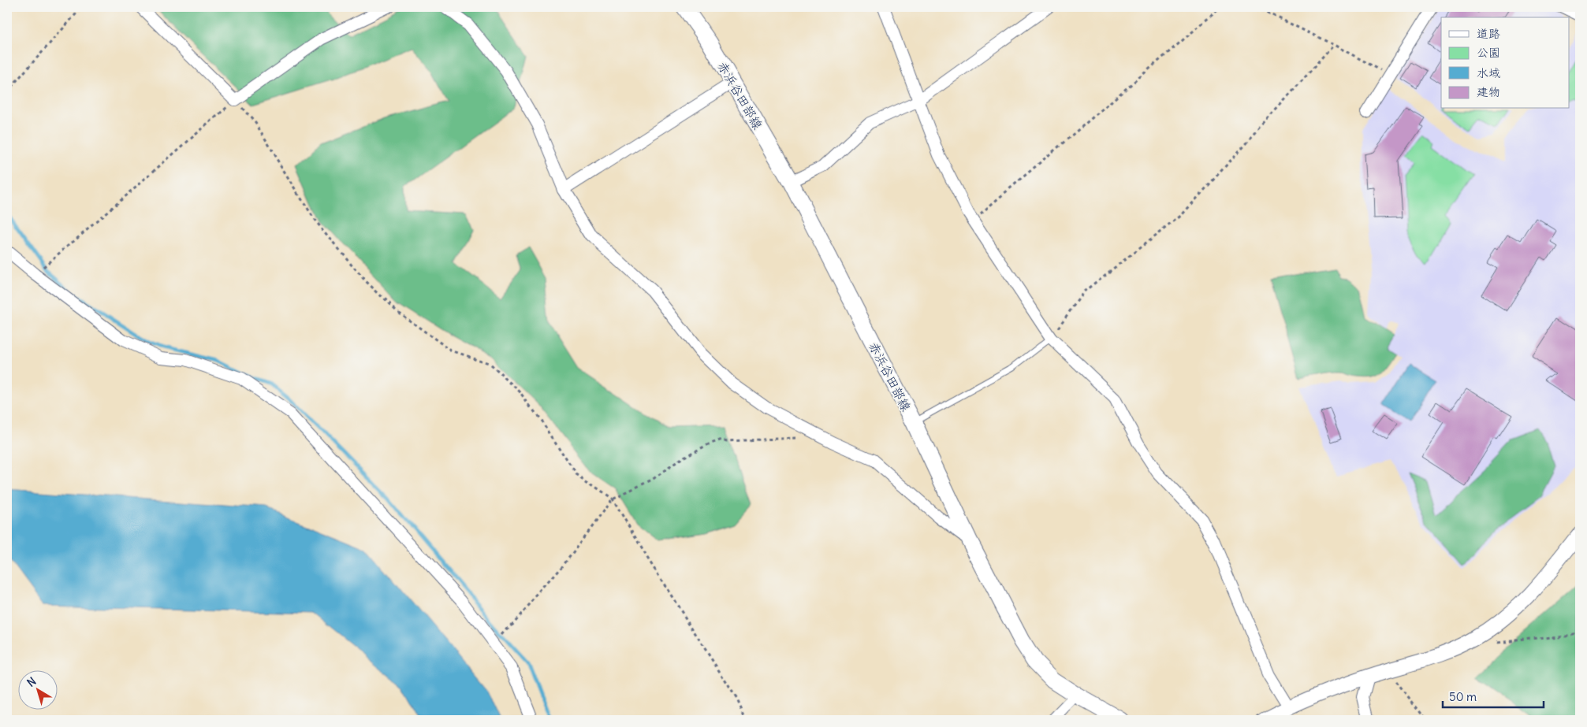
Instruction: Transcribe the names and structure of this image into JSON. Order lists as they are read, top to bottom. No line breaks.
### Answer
{"streets":{"main road":["赤浜谷田部線"]},"legend":["道路","公園","水域","建物"],"scale_bar":"50 m","north":"top left"}
